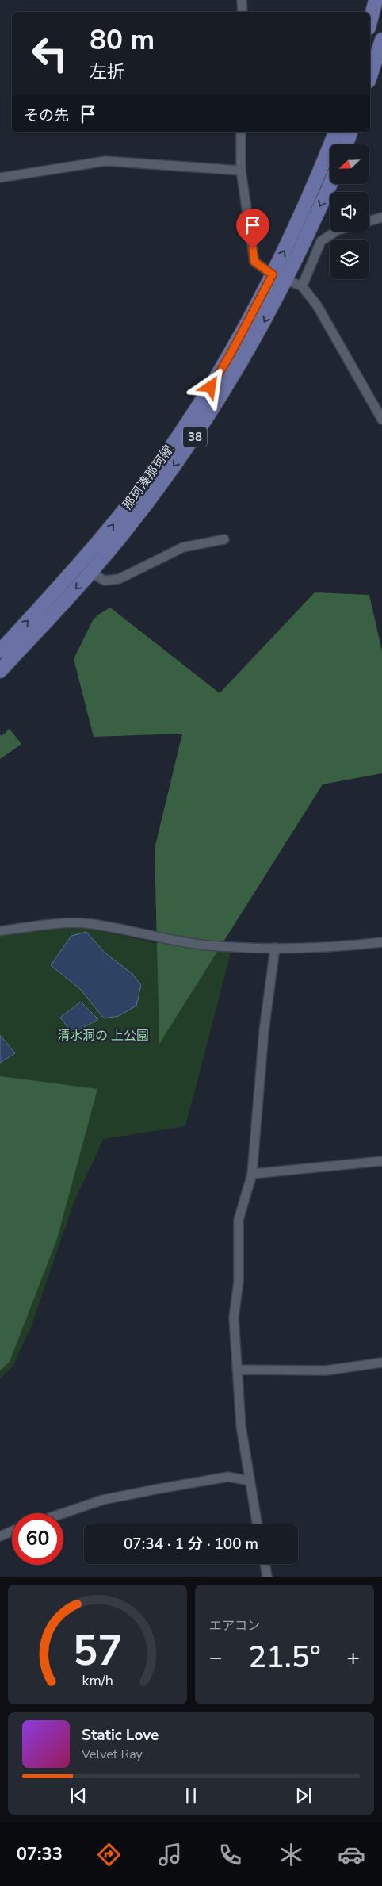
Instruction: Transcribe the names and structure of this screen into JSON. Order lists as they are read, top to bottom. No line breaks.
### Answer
{"streets":{"main road":["38","那珂湊那珂線"]},"parks":["清水洞の 上公園"],"north":"bottom left","page":{"turn":["80 m","左折"],"then":"その先","limit":"60","trip":"07:34 · 1 分 · 100 m","tile":"エアコン","heat":["−","21.5°","+"],"song":["Static Love","Velvet Ray"],"tabs":"07:33","gauge":["57","km/h"]}}
